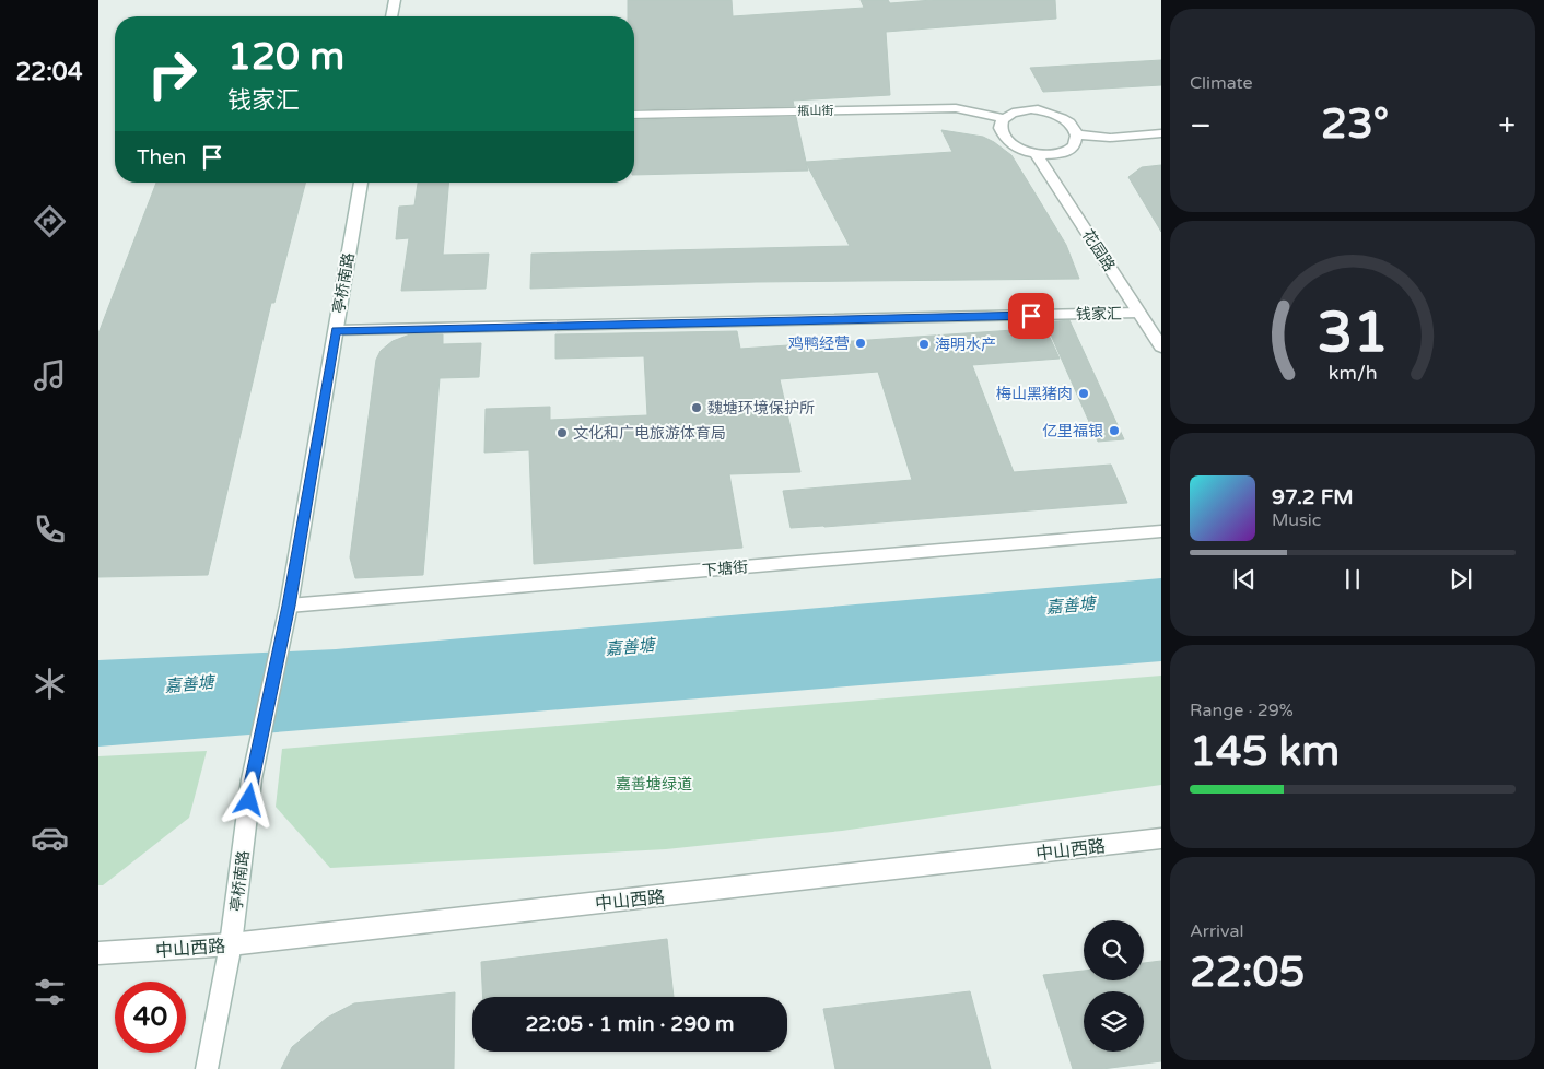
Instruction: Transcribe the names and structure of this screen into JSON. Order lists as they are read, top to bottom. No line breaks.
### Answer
{"streets":{"street":["甁山街","花园路","亭桥南路","中山西路"],"lane":["钱家汇","下塘街"]},"crossings":[["甁山街","花园路"],["花园路","钱家汇"],["亭桥南路","钱家汇"],["亭桥南路","下塘街"],["亭桥南路","中山西路"]],"water":["嘉善塘"],"parks":["嘉善塘绿道"],"places":["鸡鸭经营","海明水产","梅山黑猪肉","魏塘环境保护所","亿里福银","文化和广电旅游体育局"],"page":{"tabs":"22:04","tile":["Climate",["Range · 29%","145 km"],["Arrival","22:05"]],"turn":["120 m","钱家汇"],"heat":["−","23°","+"],"then":"Then","song":["97.2 FM","Music"],"limit":"40","trip":"22:05 · 1 min · 290 m","gauge":["31","km/h"]}}
